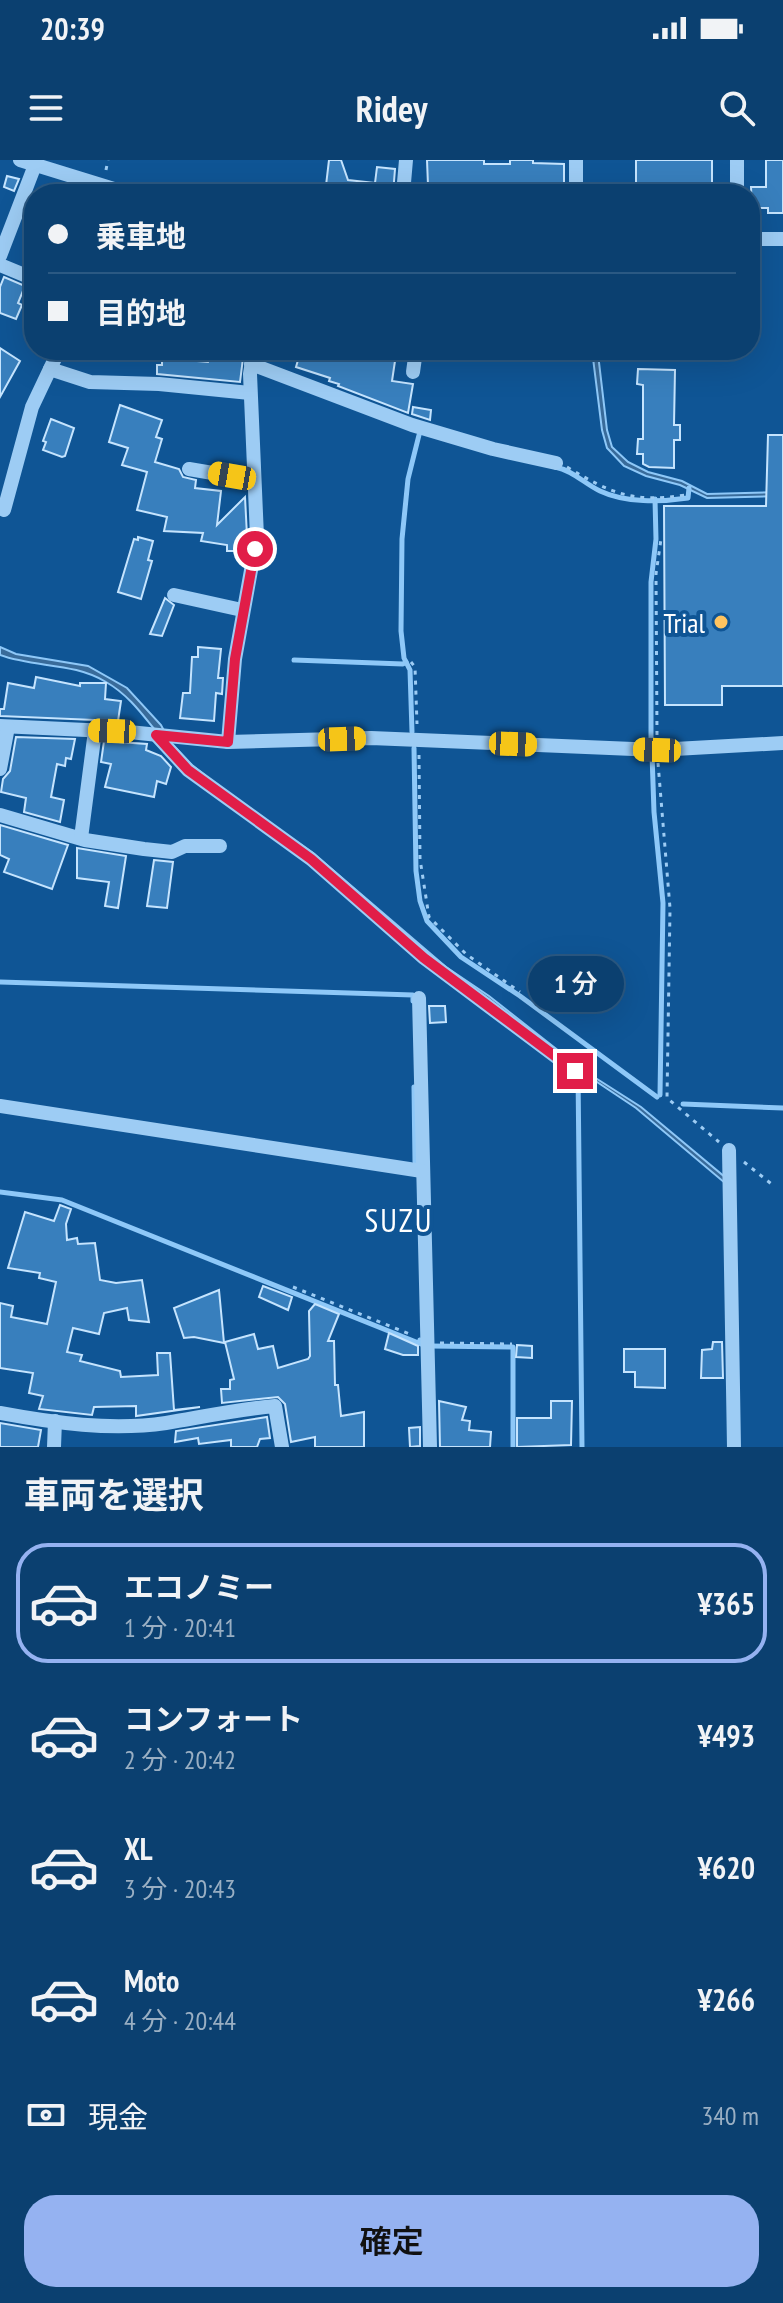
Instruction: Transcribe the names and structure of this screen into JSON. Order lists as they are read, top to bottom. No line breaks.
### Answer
{"districts":["SUZU"],"places":["Trial"],"page":{"status":"20:39","header":"Ridey","banner":["乗車地","目的地"],"bubble":"1 分","heading":"車両を選択","list":[{"name":"エコノミー","note":"1 分 · 20:41","value":"¥365"},{"name":"コンフォート","note":"2 分 · 20:42","value":"¥493"},{"name":"XL","note":"3 分 · 20:43","value":"¥620"},{"name":"Moto","note":"4 分 · 20:44","value":"¥266"}],"pay":["現金","340 m"],"buttons":"確定"}}
